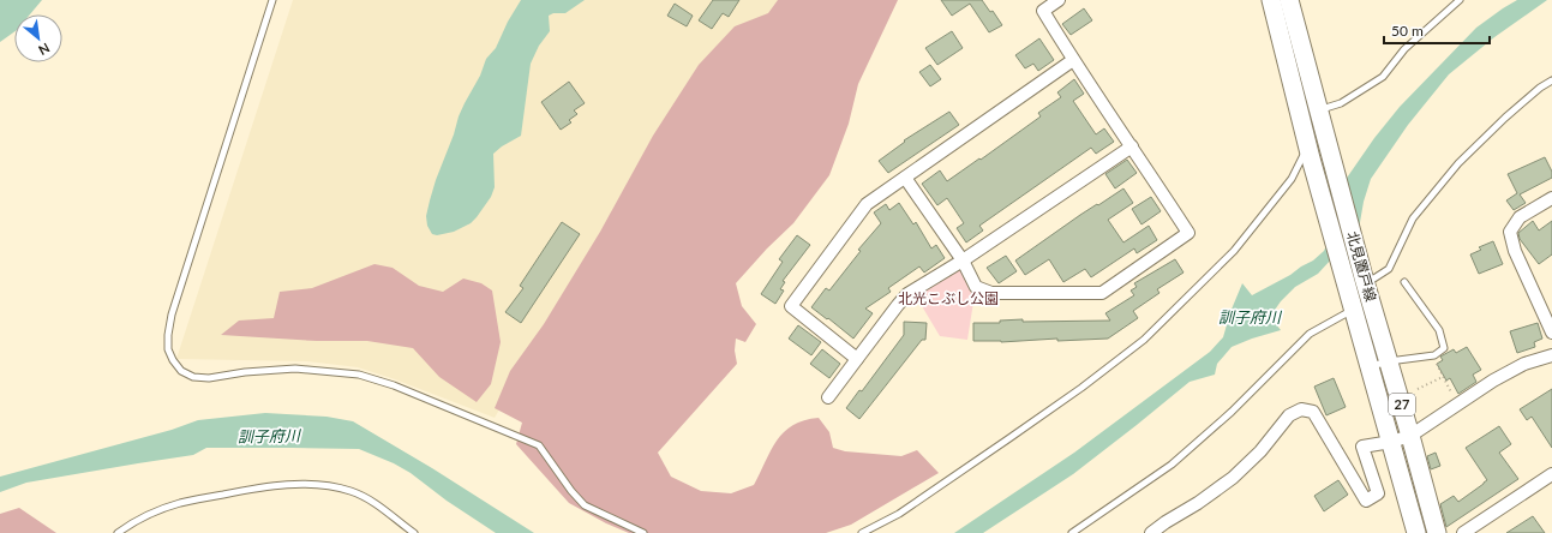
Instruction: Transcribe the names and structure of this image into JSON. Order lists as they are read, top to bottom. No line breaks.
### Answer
{"streets":{"main road":["北見置戸線","27"]},"water":["訓子府川"],"parks":["北光こぶし公園"],"scale_bar":"50 m","north":"bottom right"}
